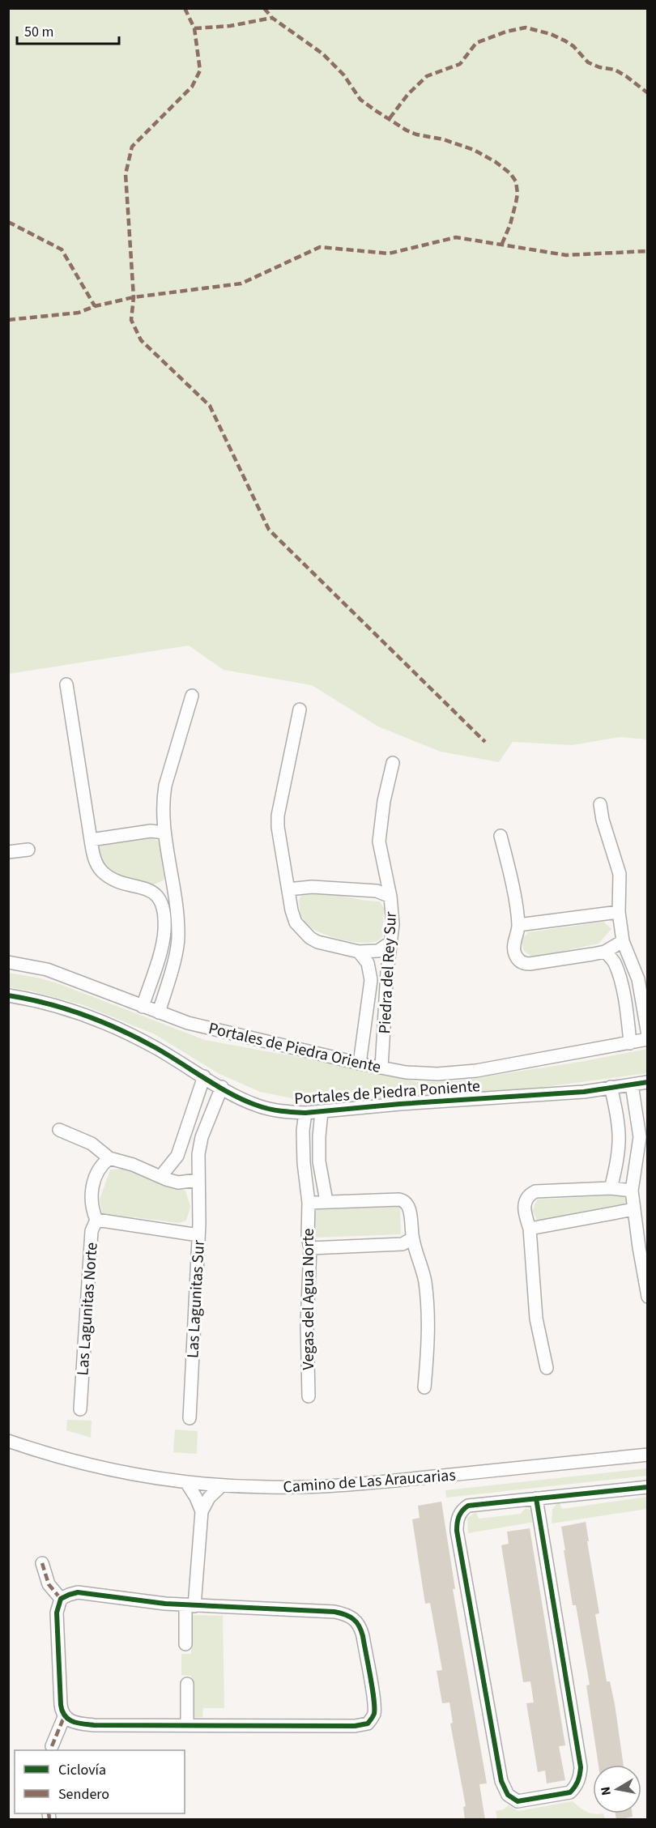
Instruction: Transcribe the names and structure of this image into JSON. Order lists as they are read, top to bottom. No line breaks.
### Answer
{"streets":{"street":["Piedra del Rey Sur","Portales de Piedra Oriente","Portales de Piedra Poniente","Las Lagunitas Sur","Vegas del Agua Norte","Las Lagunitas Norte","Camino de Las Araucarias"]},"crossings":[["Piedra del Rey Sur","Portales de Piedra Oriente"],["Portales de Piedra Poniente","Las Lagunitas Sur"],["Portales de Piedra Poniente","Vegas del Agua Norte"]],"legend":["Ciclovía","Sendero"],"scale_bar":"50 m","north":"left"}
